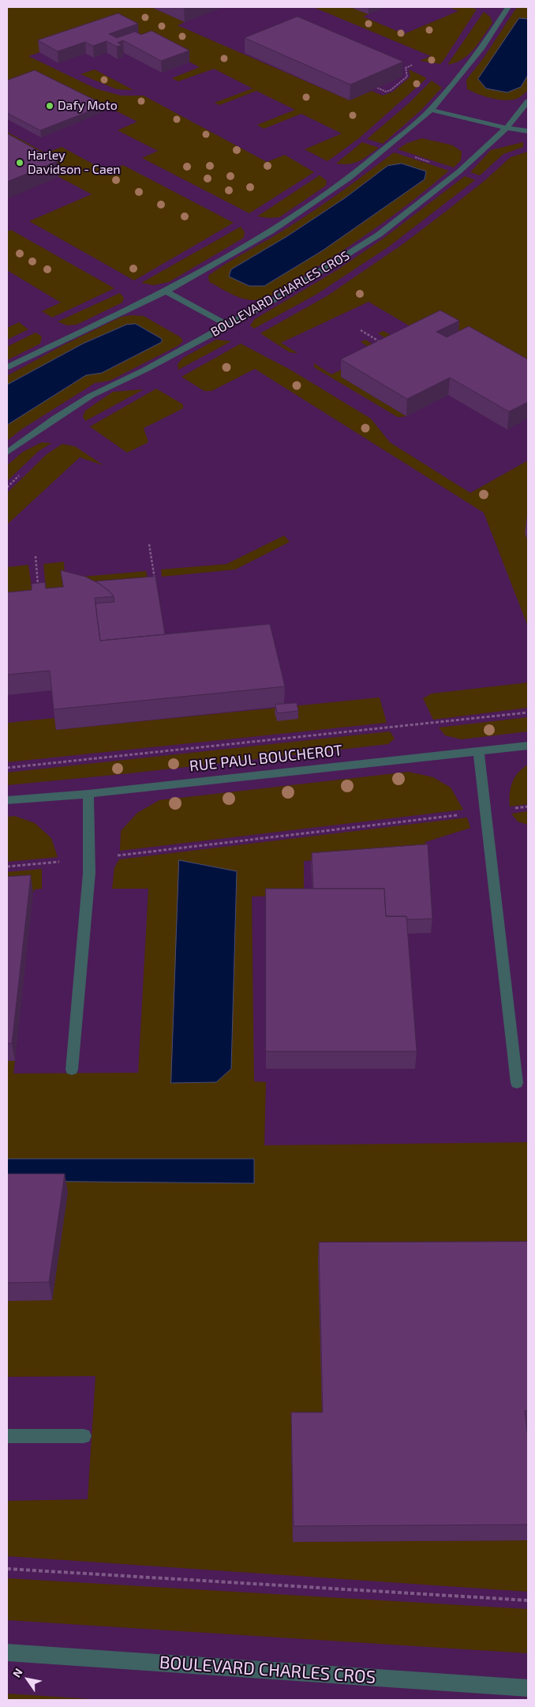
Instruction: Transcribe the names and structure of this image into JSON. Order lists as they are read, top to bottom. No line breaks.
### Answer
{"streets":{"street":["BOULEVARD CHARLES CROS","RUE PAUL BOUCHEROT"]},"places":["Dafy Moto","Harley Davidson - Caen"],"north":"top left"}
